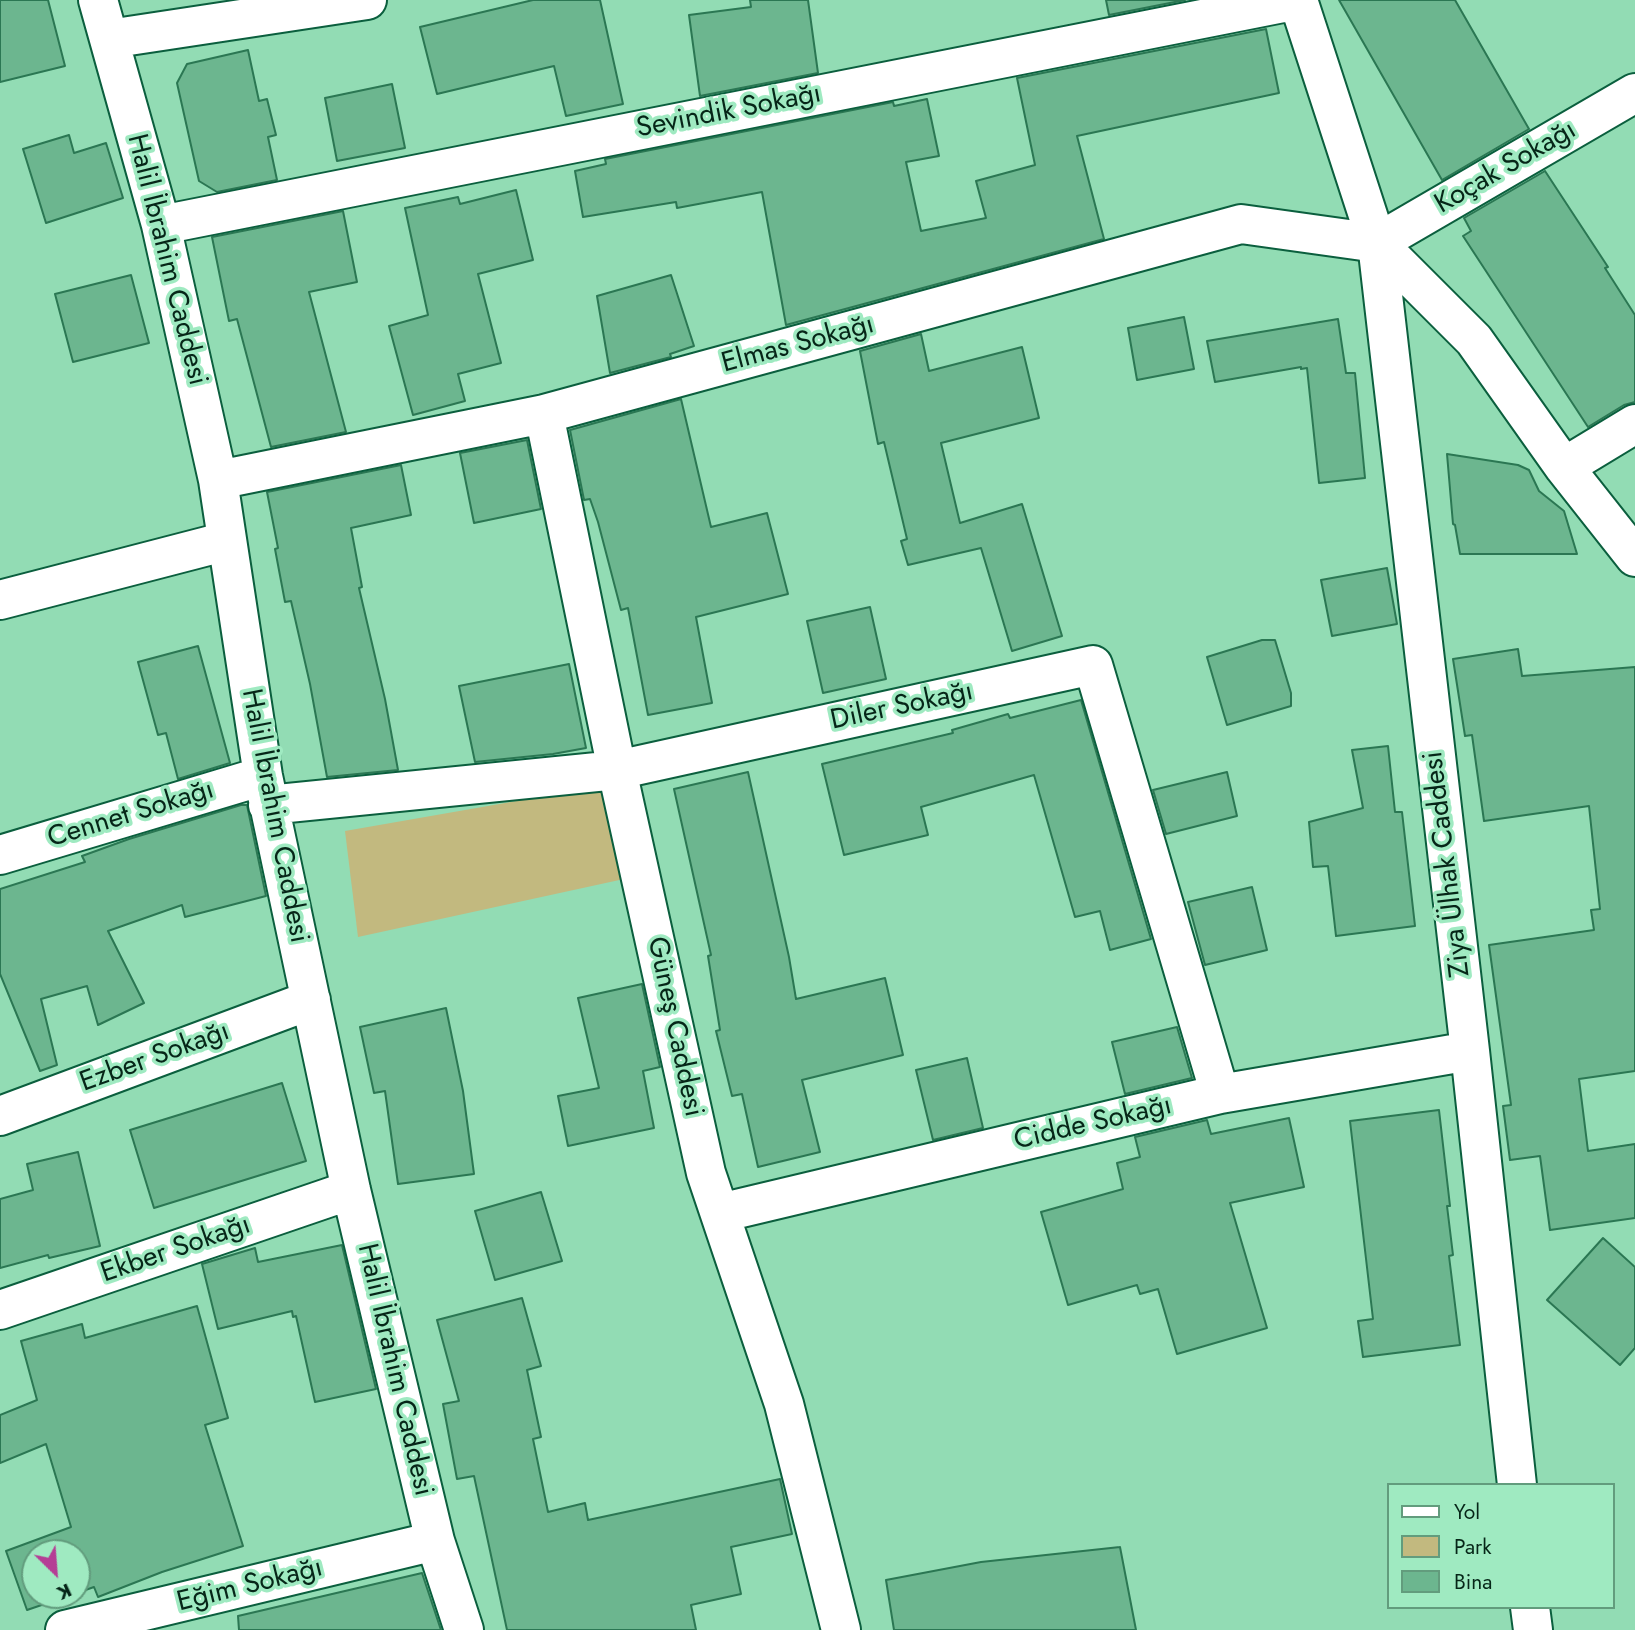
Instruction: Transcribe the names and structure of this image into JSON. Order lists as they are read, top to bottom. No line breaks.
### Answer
{"streets":{"street":["Sevindik Sokağı","Koçak Sokağı","Halil İbrahim Caddesi","Elmas Sokağı","Diler Sokağı","Cennet Sokağı","Ziya Ülhak Caddesi","Güneş Caddesi","Ezber Sokağı","Cidde Sokağı","Ekber Sokağı","Eğim Sokağı"]},"crossings":[["Sevindik Sokağı","Halil İbrahim Caddesi"],["Sevindik Sokağı","Ziya Ülhak Caddesi"],["Koçak Sokağı","Elmas Sokağı"],["Koçak Sokağı","Ziya Ülhak Caddesi"],["Halil İbrahim Caddesi","Elmas Sokağı"],["Halil İbrahim Caddesi","Diler Sokağı"],["Halil İbrahim Caddesi","Cennet Sokağı"],["Halil İbrahim Caddesi","Ezber Sokağı"],["Halil İbrahim Caddesi","Ekber Sokağı"],["Halil İbrahim Caddesi","Eğim Sokağı"],["Elmas Sokağı","Ziya Ülhak Caddesi"],["Elmas Sokağı","Güneş Caddesi"],["Diler Sokağı","Cennet Sokağı"],["Diler Sokağı","Güneş Caddesi"],["Diler Sokağı","Cidde Sokağı"],["Ziya Ülhak Caddesi","Cidde Sokağı"],["Güneş Caddesi","Cidde Sokağı"]],"legend":["Yol","Park","Bina"],"north":"bottom right"}
